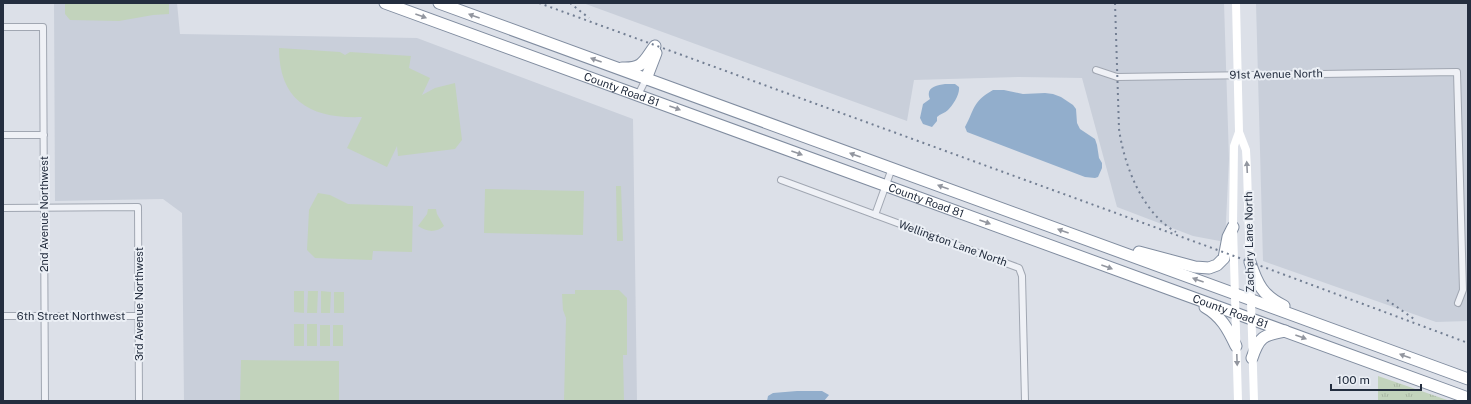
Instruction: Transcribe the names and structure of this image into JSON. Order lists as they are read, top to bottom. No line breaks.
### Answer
{"streets":{"highway":["County Road 81"],"main road":["Zachary Lane North"],"street":["91st Avenue North","2nd Avenue Northwest","Wellington Lane North","3rd Avenue Northwest","6th Street Northwest"]},"crossings":[["91st Avenue North","Zachary Lane North"],["County Road 81","Zachary Lane North"],["2nd Avenue Northwest","3rd Avenue Northwest"],["2nd Avenue Northwest","6th Street Northwest"],["3rd Avenue Northwest","6th Street Northwest"]],"scale_bar":"100 m"}
